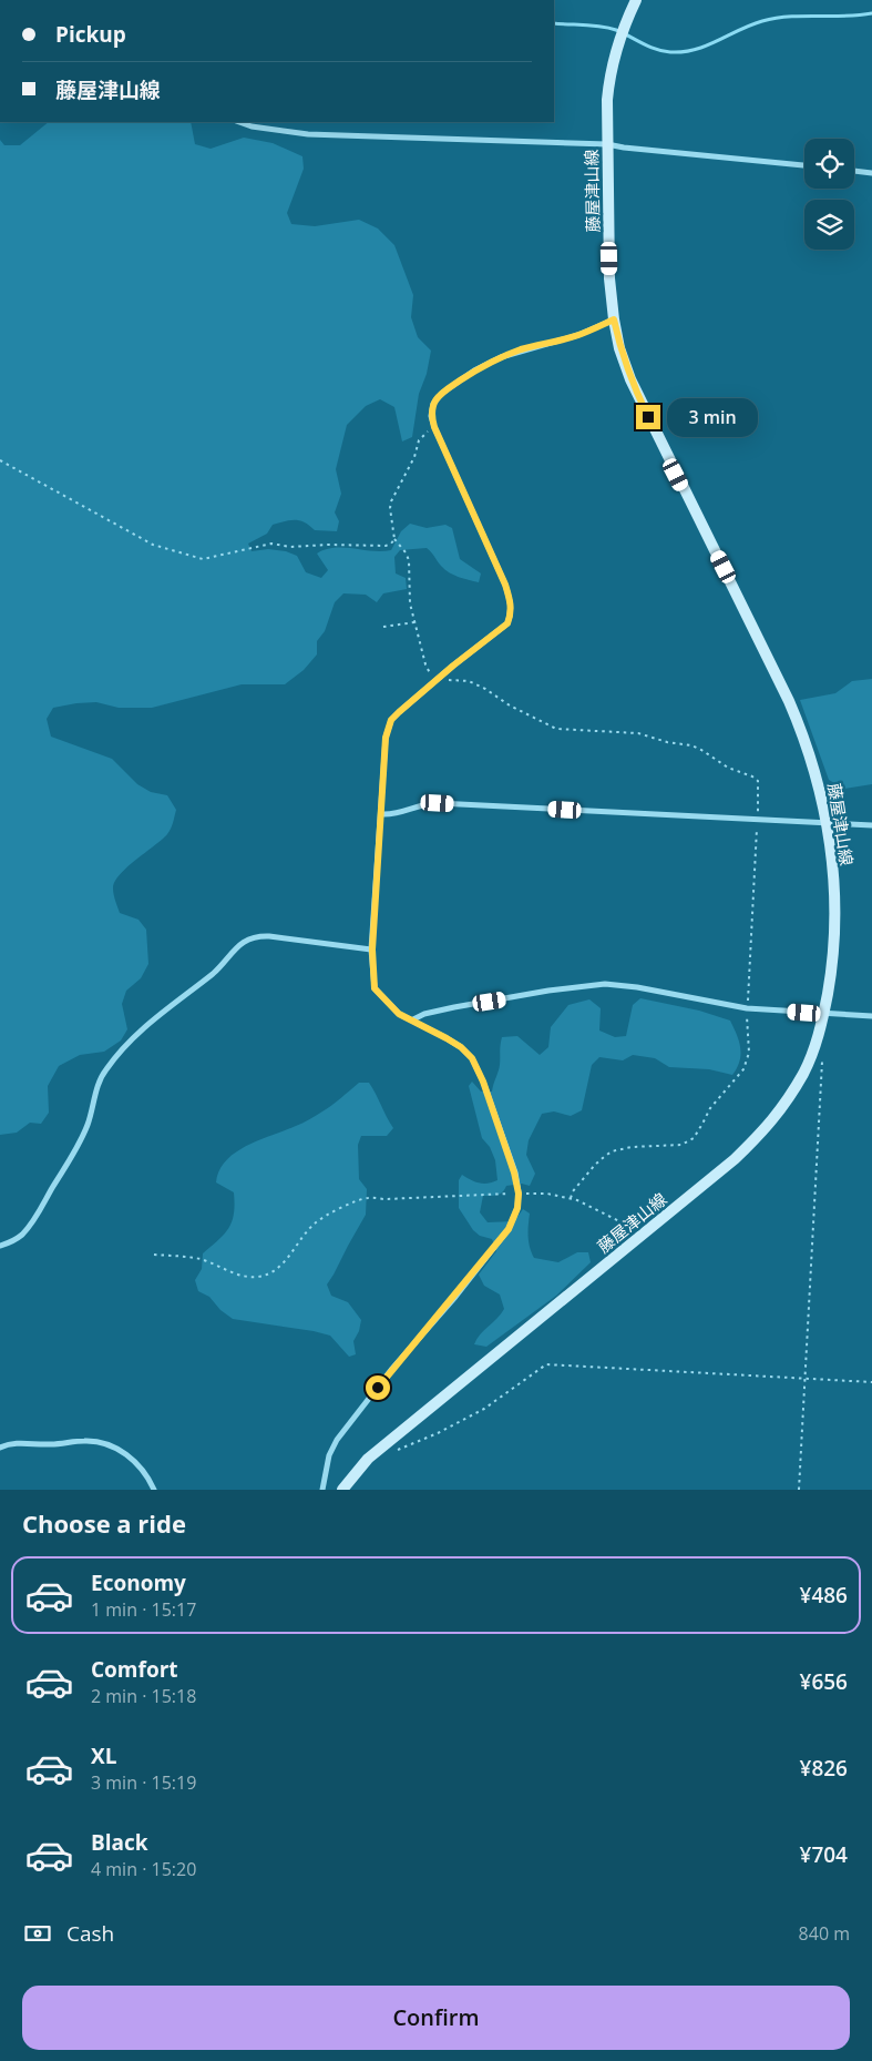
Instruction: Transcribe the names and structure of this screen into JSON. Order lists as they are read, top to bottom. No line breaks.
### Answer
{"streets":{"main road":["藤屋津山線"]},"page":{"banner":["Pickup","藤屋津山線"],"bubble":"3 min","heading":"Choose a ride","list":[{"name":"Economy","note":"1 min · 15:17","value":"¥486"},{"name":"Comfort","note":"2 min · 15:18","value":"¥656"},{"name":"XL","note":"3 min · 15:19","value":"¥826"},{"name":"Black","note":"4 min · 15:20","value":"¥704"}],"pay":["Cash","840 m"],"buttons":"Confirm"}}
